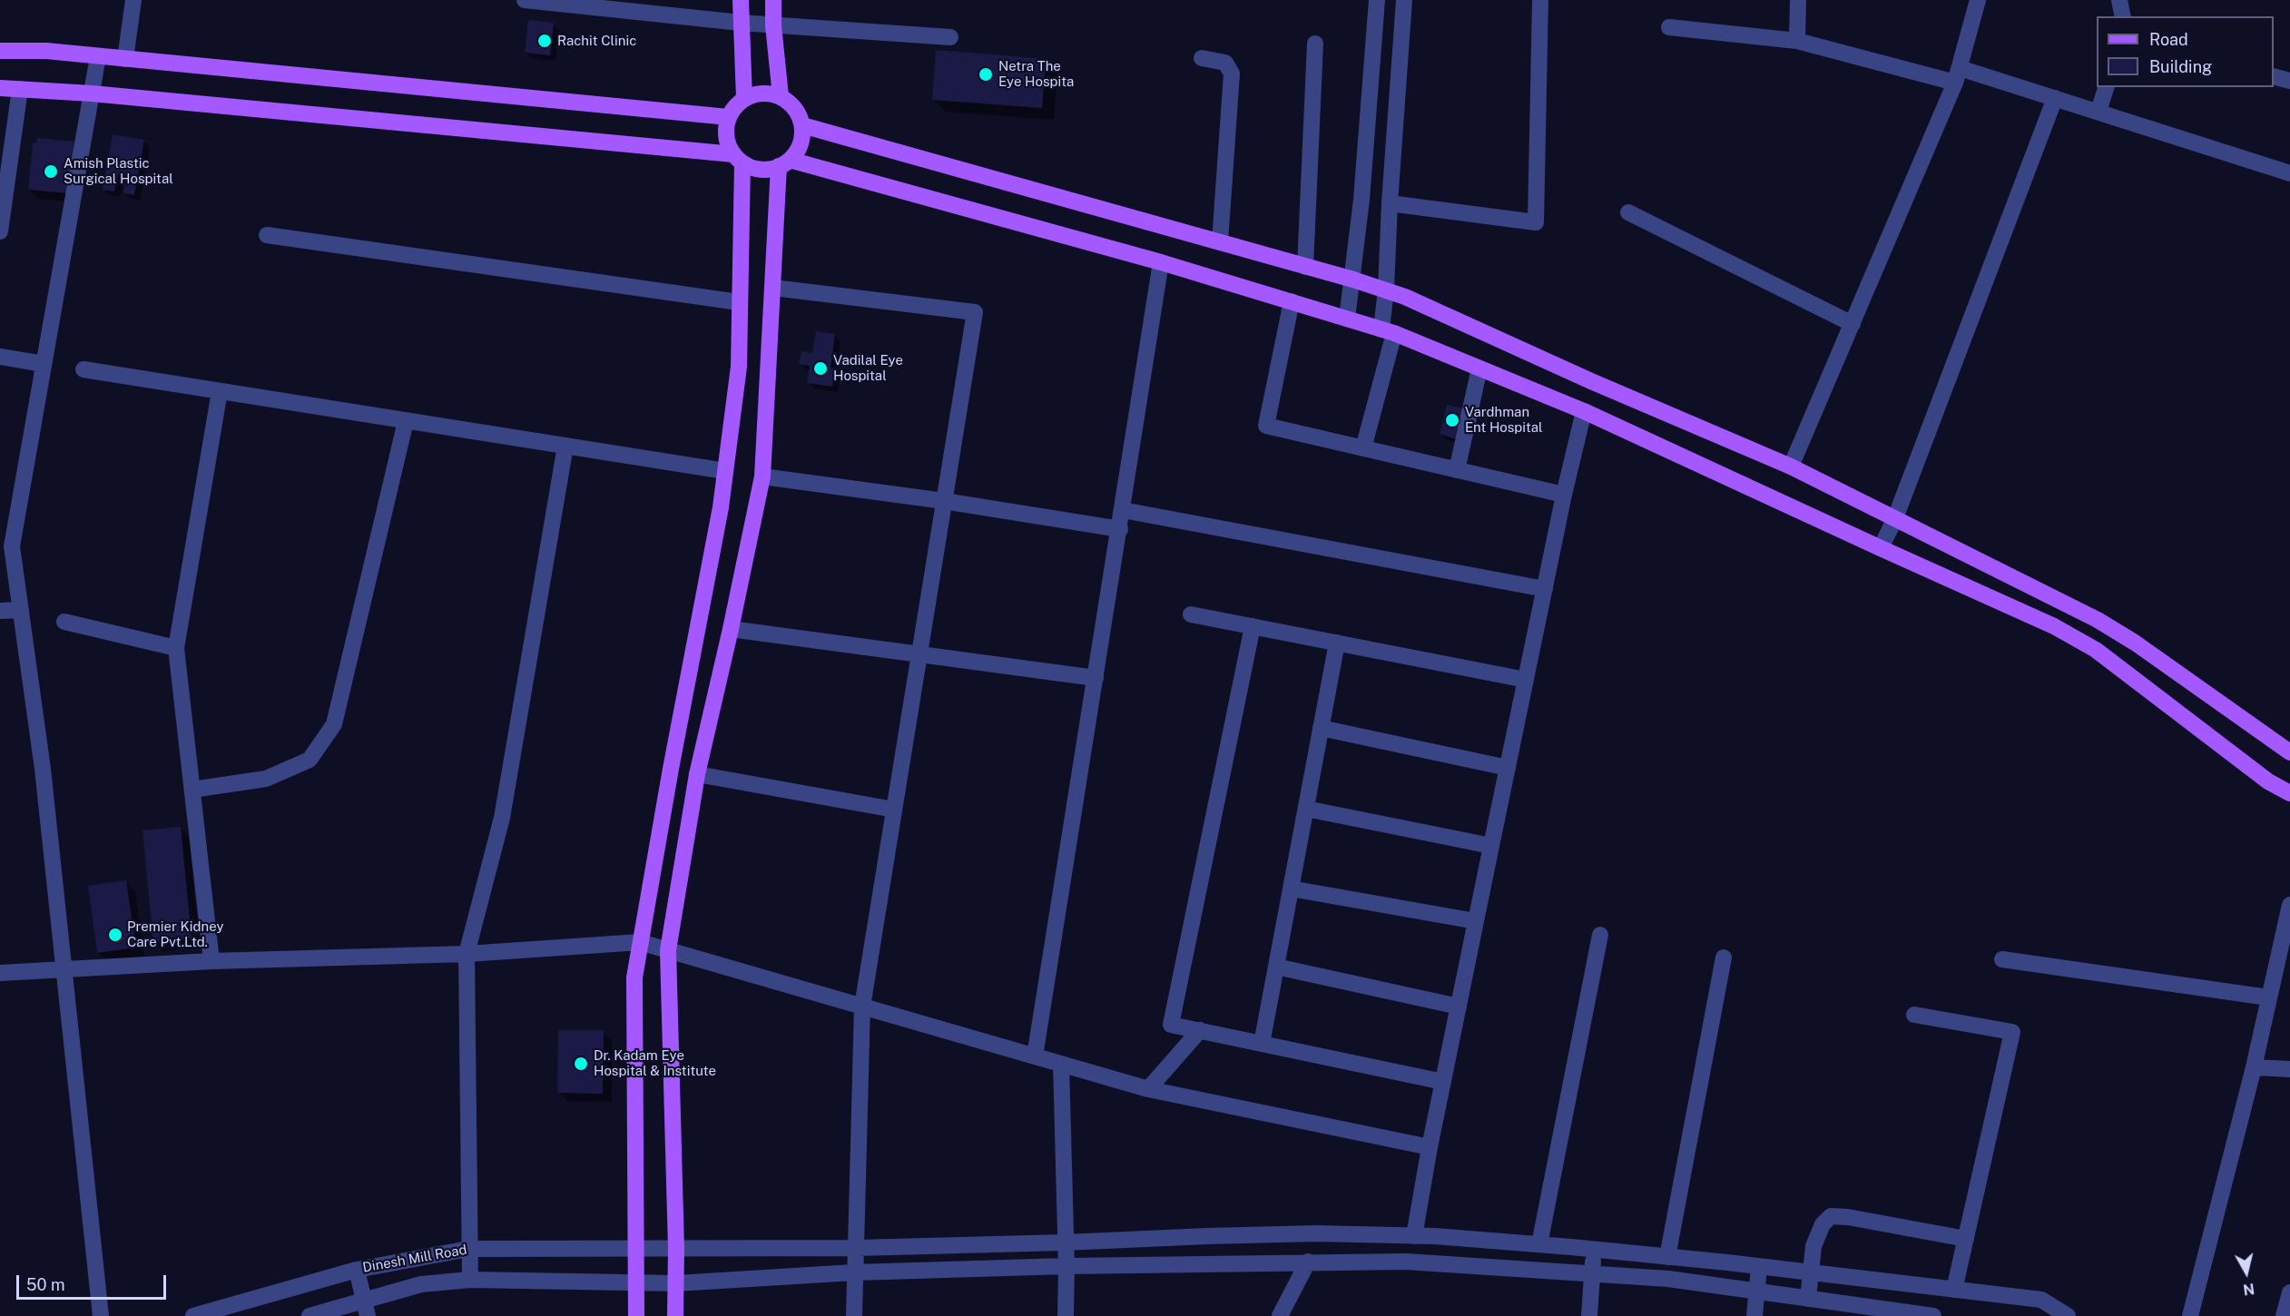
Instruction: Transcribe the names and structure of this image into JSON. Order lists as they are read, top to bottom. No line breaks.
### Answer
{"streets":{"street":["Dinesh Mill Road"]},"places":["Rachit Clinic","Netra The Eye Hospita","Amish Plastic Surgical Hospital","Vadilal Eye Hospital","Vardhman Ent Hospital","Premier Kidney Care Pvt.Ltd.","Dr. Kadam Eye Hospital & Institute"],"legend":["Road","Building"],"scale_bar":"50 m","north":"bottom"}
